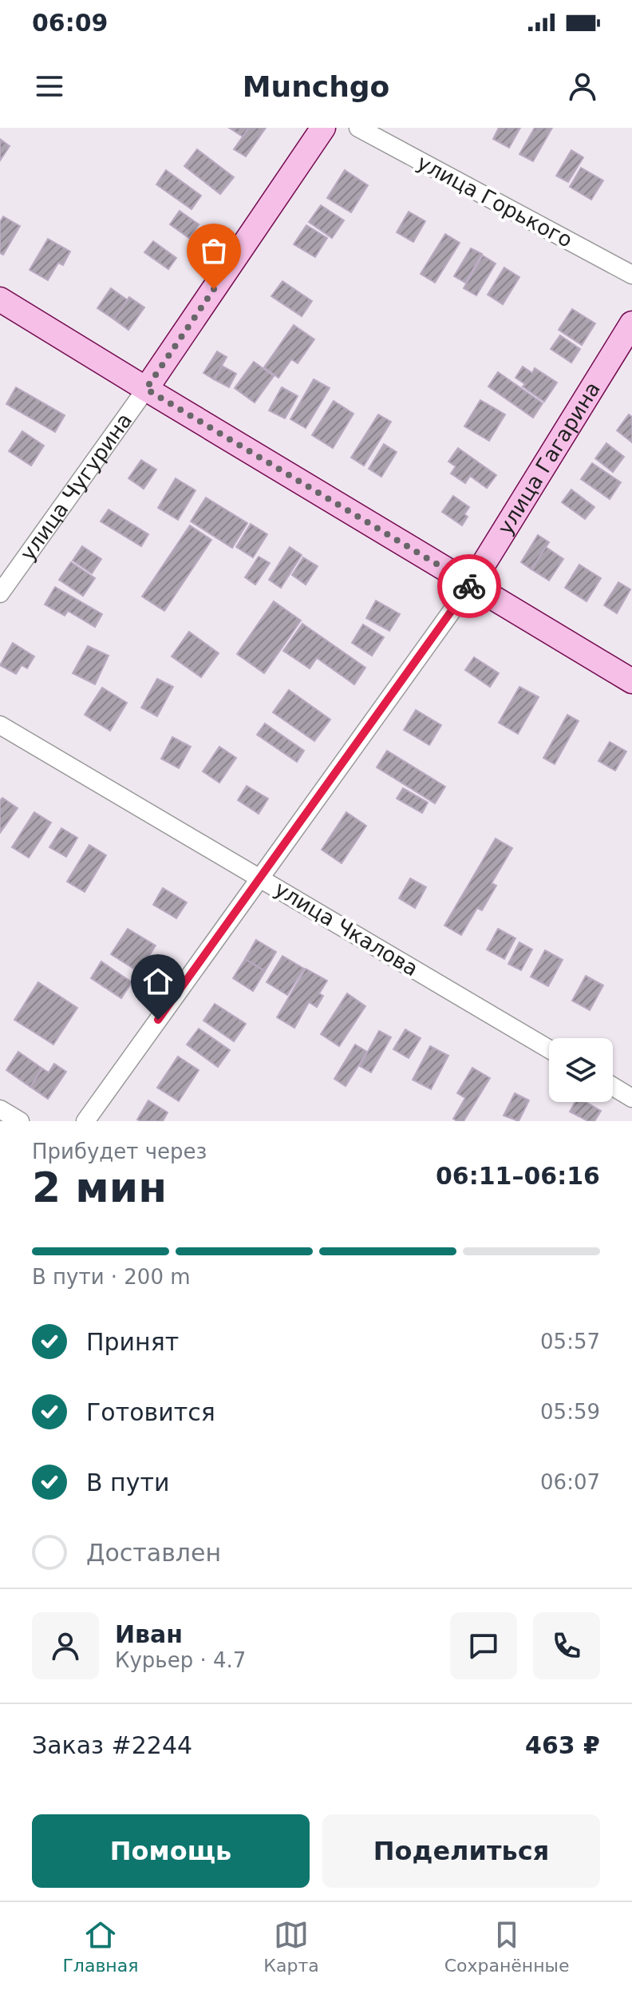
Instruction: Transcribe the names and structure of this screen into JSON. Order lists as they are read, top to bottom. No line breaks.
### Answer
{"streets":{"street":["улица Горького","улица Гагарина","улица Чугурина","улица Чкалова"]},"crossings":[["улица Гагарина","улица Чкалова"]],"page":{"status":"06:09","header":"Munchgo","heading":["2 мин","Прибудет через","06:11–06:16"],"panel":["Иван","Курьер · 4.7","Заказ #2244","463 ₽"],"bar":"В пути · 200 m","list":[["Принят","05:57"],["Готовится","05:59"],["В пути","06:07"],"Доставлен"],"buttons":["Помощь","Поделиться"],"tabs":["Главная","Карта","Сохранённые"]}}
